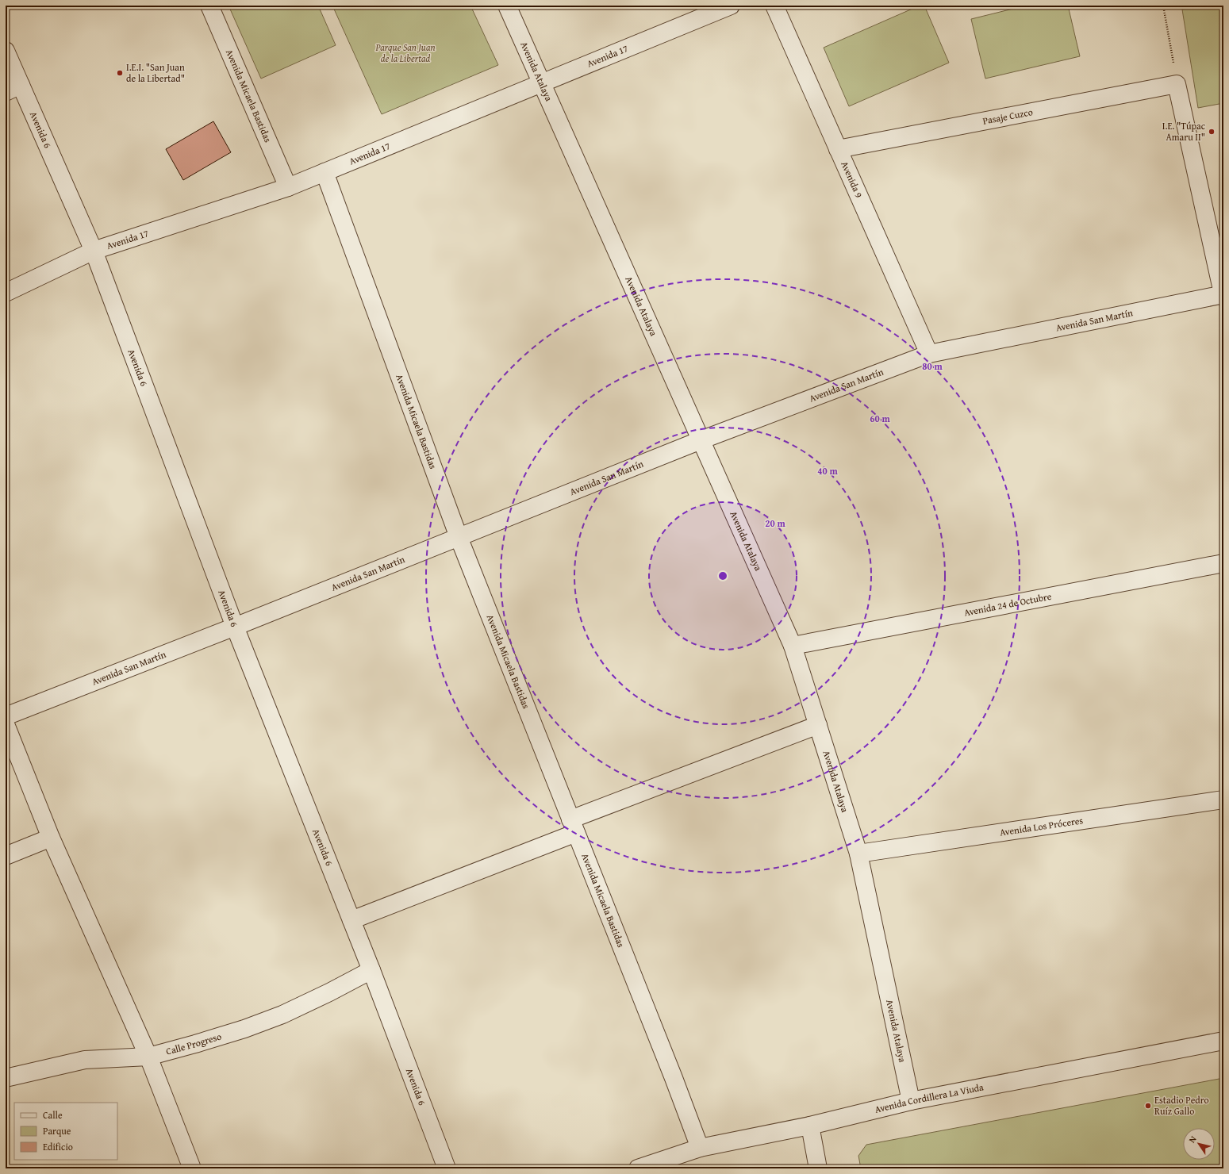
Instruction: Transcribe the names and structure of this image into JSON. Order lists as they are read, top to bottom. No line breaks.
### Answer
{"streets":{"street":["Avenida 17","Avenida Atalaya","Avenida Micaela Bastidas","Pasaje Cuzco","Avenida 6","Avenida 9","Avenida San Martín","Avenida 24 de Octubre","Avenida Los Próceres","Calle Progreso","Avenida Cordillera La Viuda"]},"crossings":[["Avenida 17","Avenida Atalaya"],["Avenida 17","Avenida Micaela Bastidas"],["Avenida 17","Avenida 6"],["Avenida Atalaya","Avenida San Martín"],["Avenida Atalaya","Avenida 24 de Octubre"],["Avenida Atalaya","Avenida Los Próceres"],["Avenida Atalaya","Avenida Cordillera La Viuda"],["Avenida Micaela Bastidas","Avenida San Martín"],["Avenida Micaela Bastidas","Avenida Cordillera La Viuda"],["Pasaje Cuzco","Avenida 9"],["Avenida 6","Avenida San Martín"],["Avenida 6","Calle Progreso"],["Avenida 9","Avenida San Martín"]],"parks":["Parque San Juan de la Libertad"],"places":["I.E.I. \"San Juan de la Libertad\"","I.E. \"Túpac Amaru II\"","Estadio Pedro Ruíz Gallo"],"legend":["Calle","Parque","Edificio"],"north":"top left","rings":["80 m","60 m","40 m","20 m"]}
